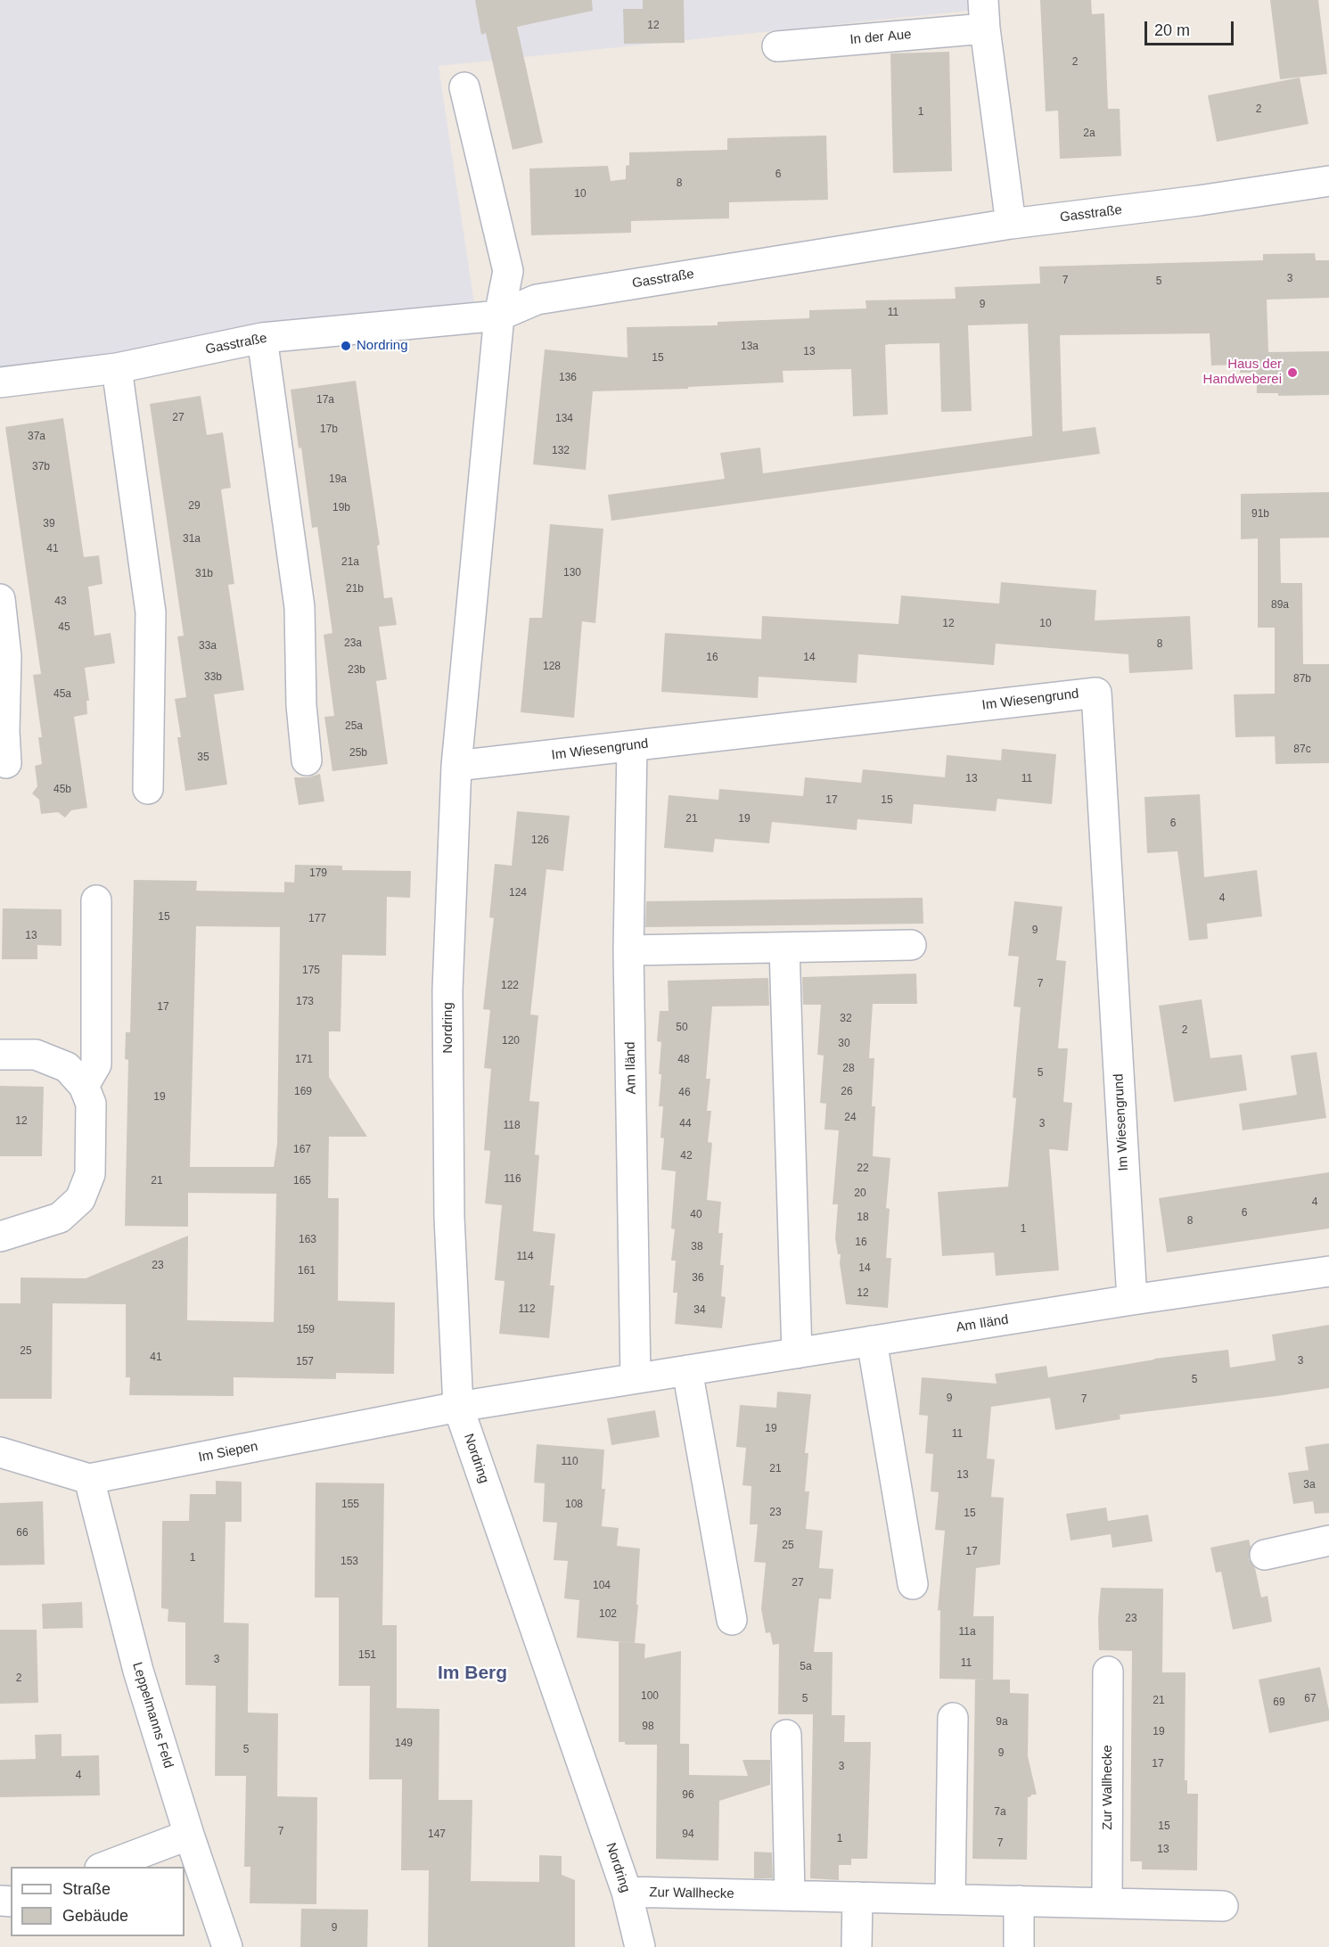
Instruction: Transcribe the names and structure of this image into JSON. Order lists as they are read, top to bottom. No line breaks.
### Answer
{"streets":{"street":["In der Aue","Gasstraße","Im Wiesengrund","Nordring","Am Iländ","Im Siepen","Leppelmanns Feld","Zur Wallhecke"]},"crossings":[["Gasstraße","Nordring"],["Im Wiesengrund","Nordring"],["Im Wiesengrund","Am Iländ"],["Nordring","Am Iländ"],["Nordring","Im Siepen"],["Nordring","Zur Wallhecke"],["Am Iländ","Im Siepen"],["Im Siepen","Leppelmanns Feld"]],"districts":["Im Berg"],"places":["Nordring","Haus der Handweberei"],"house_numbers":["12","2","2","1","2a","6","8","10","3","7","5","9","11","13a","13","15","136","17a","27","134","17b","37a","132","37b","19a","29","19b","91b","39","31a","41","21a","130","31b","21b","43","89a","12","10","45","23a","8","33a","16","14","128","23b","33b","87b","45a","25a","87c","25b","35","13","11","45b","17","15","21","19","6","126","179","124","4","15","177","9","13","175","7","122","173","17","32","50","2","120","30","171","48","28","5","169","26","46","19","24","12","44","3","118","167","42","22","116","21","165","20","4","6","40","18","8","1","163","16","38","114","23","14","161","36","12","112","34","159","25","41","3","157","5","9","7","19","11","110","21","13","3a","155","108","23","15","66","25","17","1","153","27","104","102","23","11a","151","3","11","5a","2","100","5","67","21","69","9a","98","19","149","5","9","17","3","4","96","7a","15","7","147","94","1","7","13","9"],"legend":["Straße","Gebäude"],"scale_bar":"20 m"}
